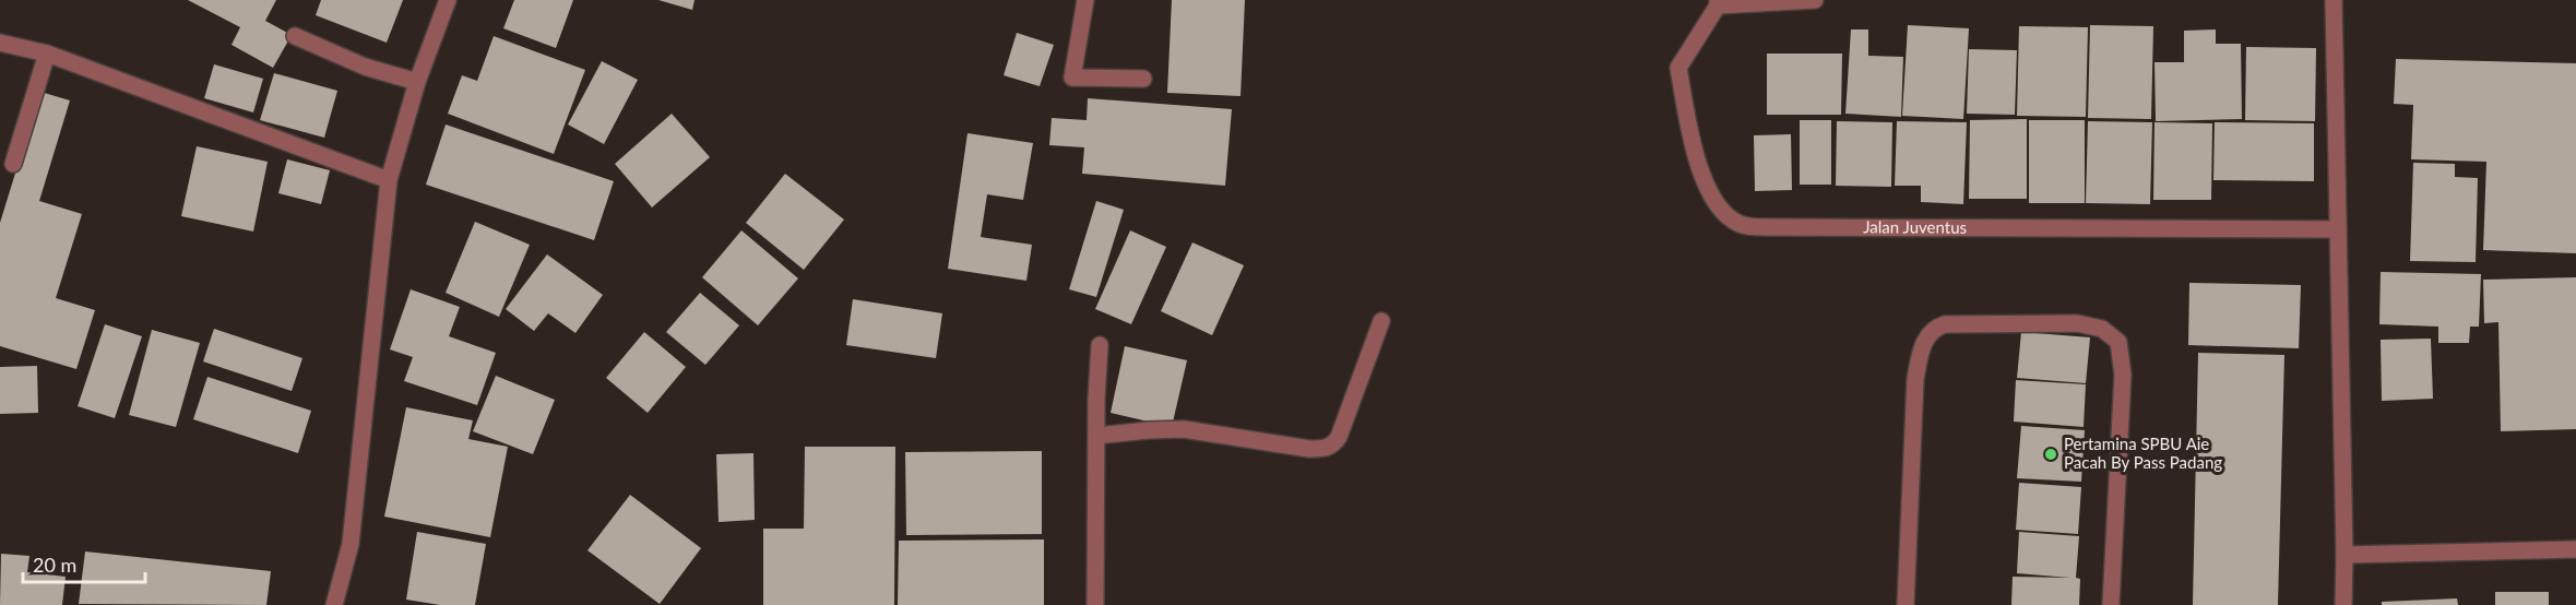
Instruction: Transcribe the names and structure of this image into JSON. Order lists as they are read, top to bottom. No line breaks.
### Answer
{"streets":{"street":["Jalan Juventus"]},"places":["Pertamina SPBU Aie Pacah By Pass Padang"],"scale_bar":"20 m"}
